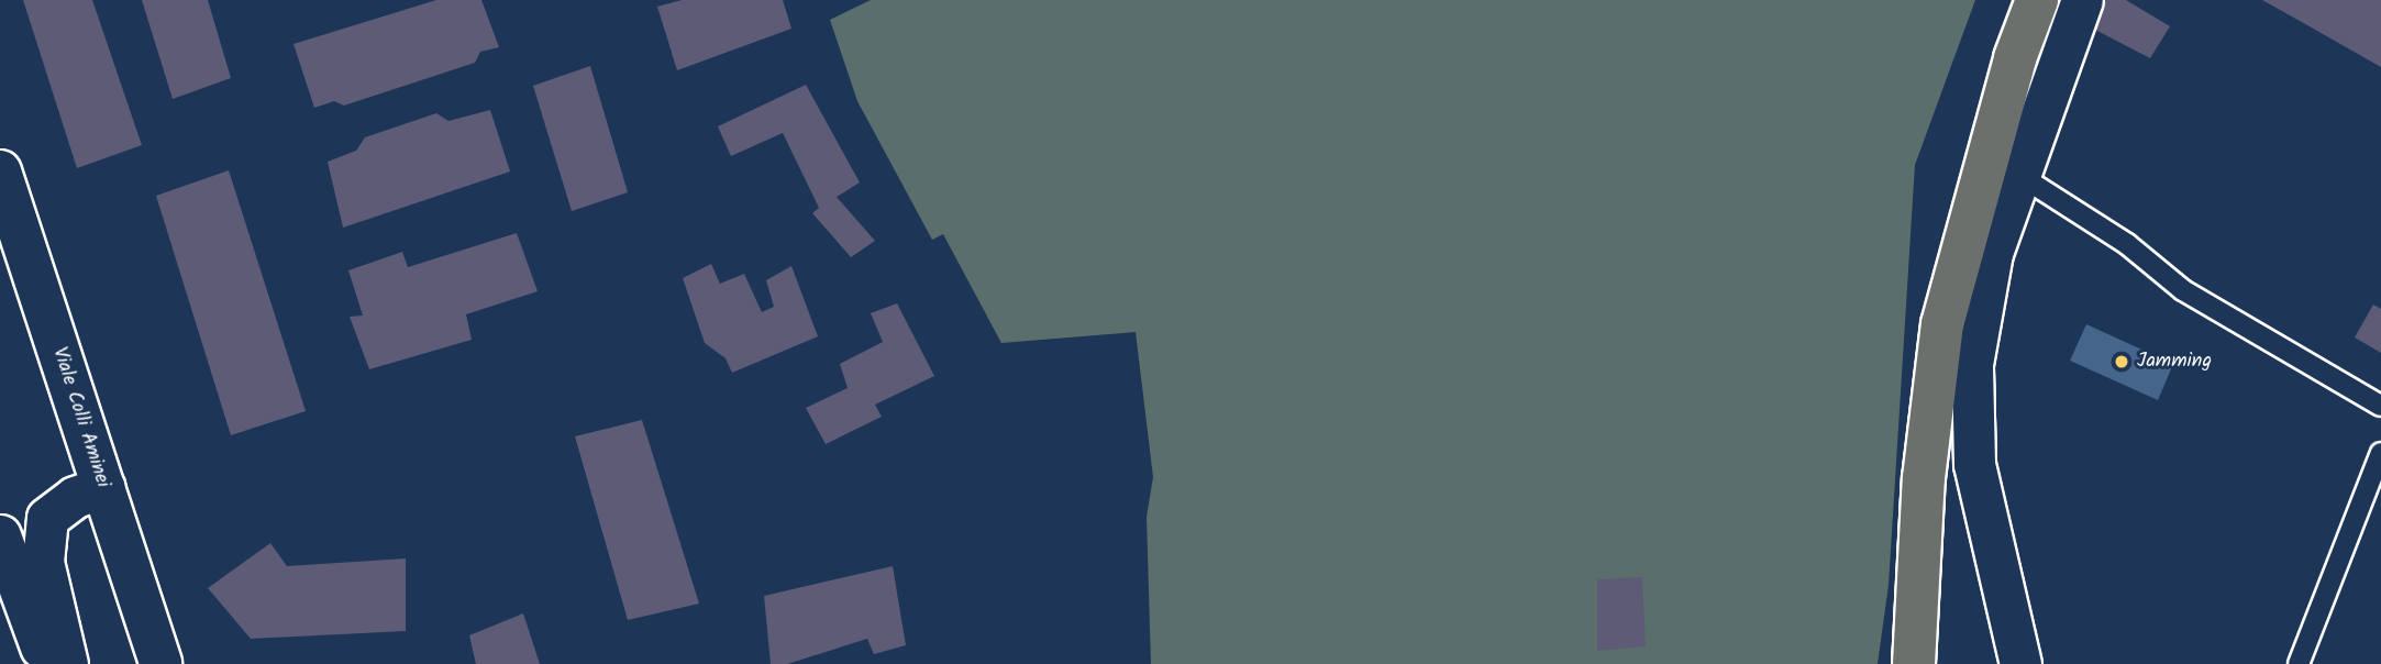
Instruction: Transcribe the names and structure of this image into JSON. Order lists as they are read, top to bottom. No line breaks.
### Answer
{"streets":{"main road":["Viale Colli Aminei"]},"places":["Jamming"]}
